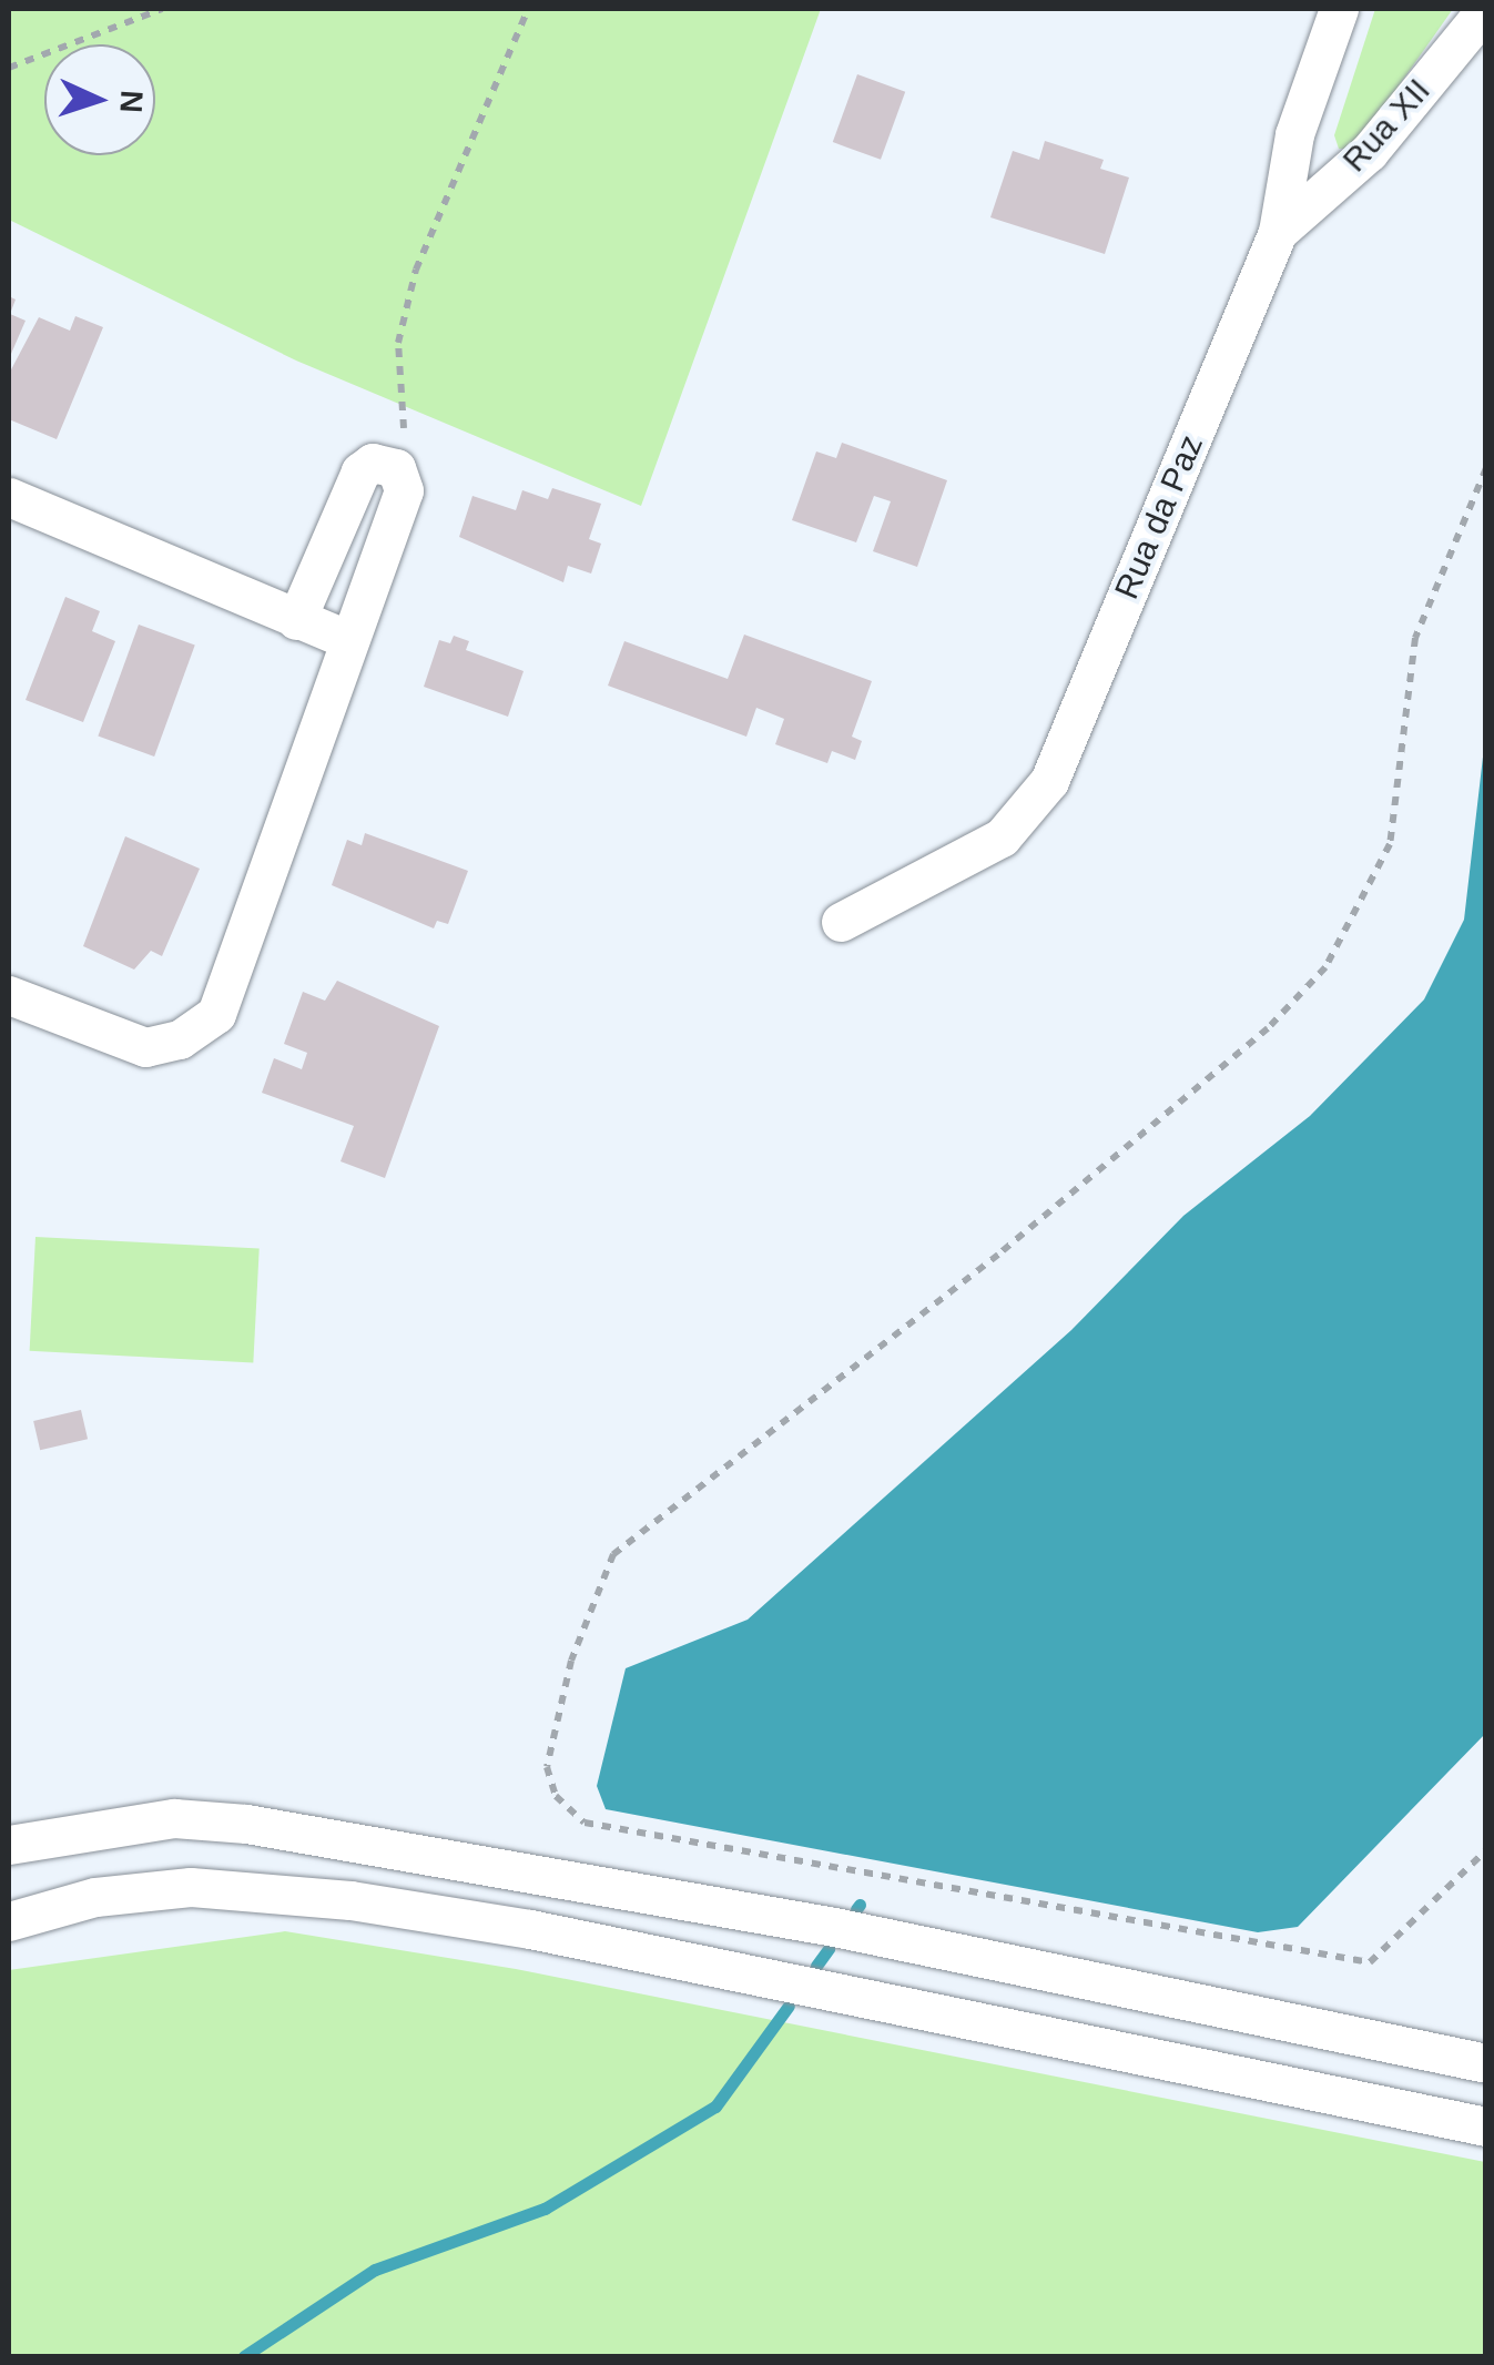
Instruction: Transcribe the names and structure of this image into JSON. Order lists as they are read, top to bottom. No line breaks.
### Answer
{"streets":{"street":["Rua XII","Rua da Paz"]},"crossings":[["Rua XII","Rua da Paz"]],"north":"right"}
